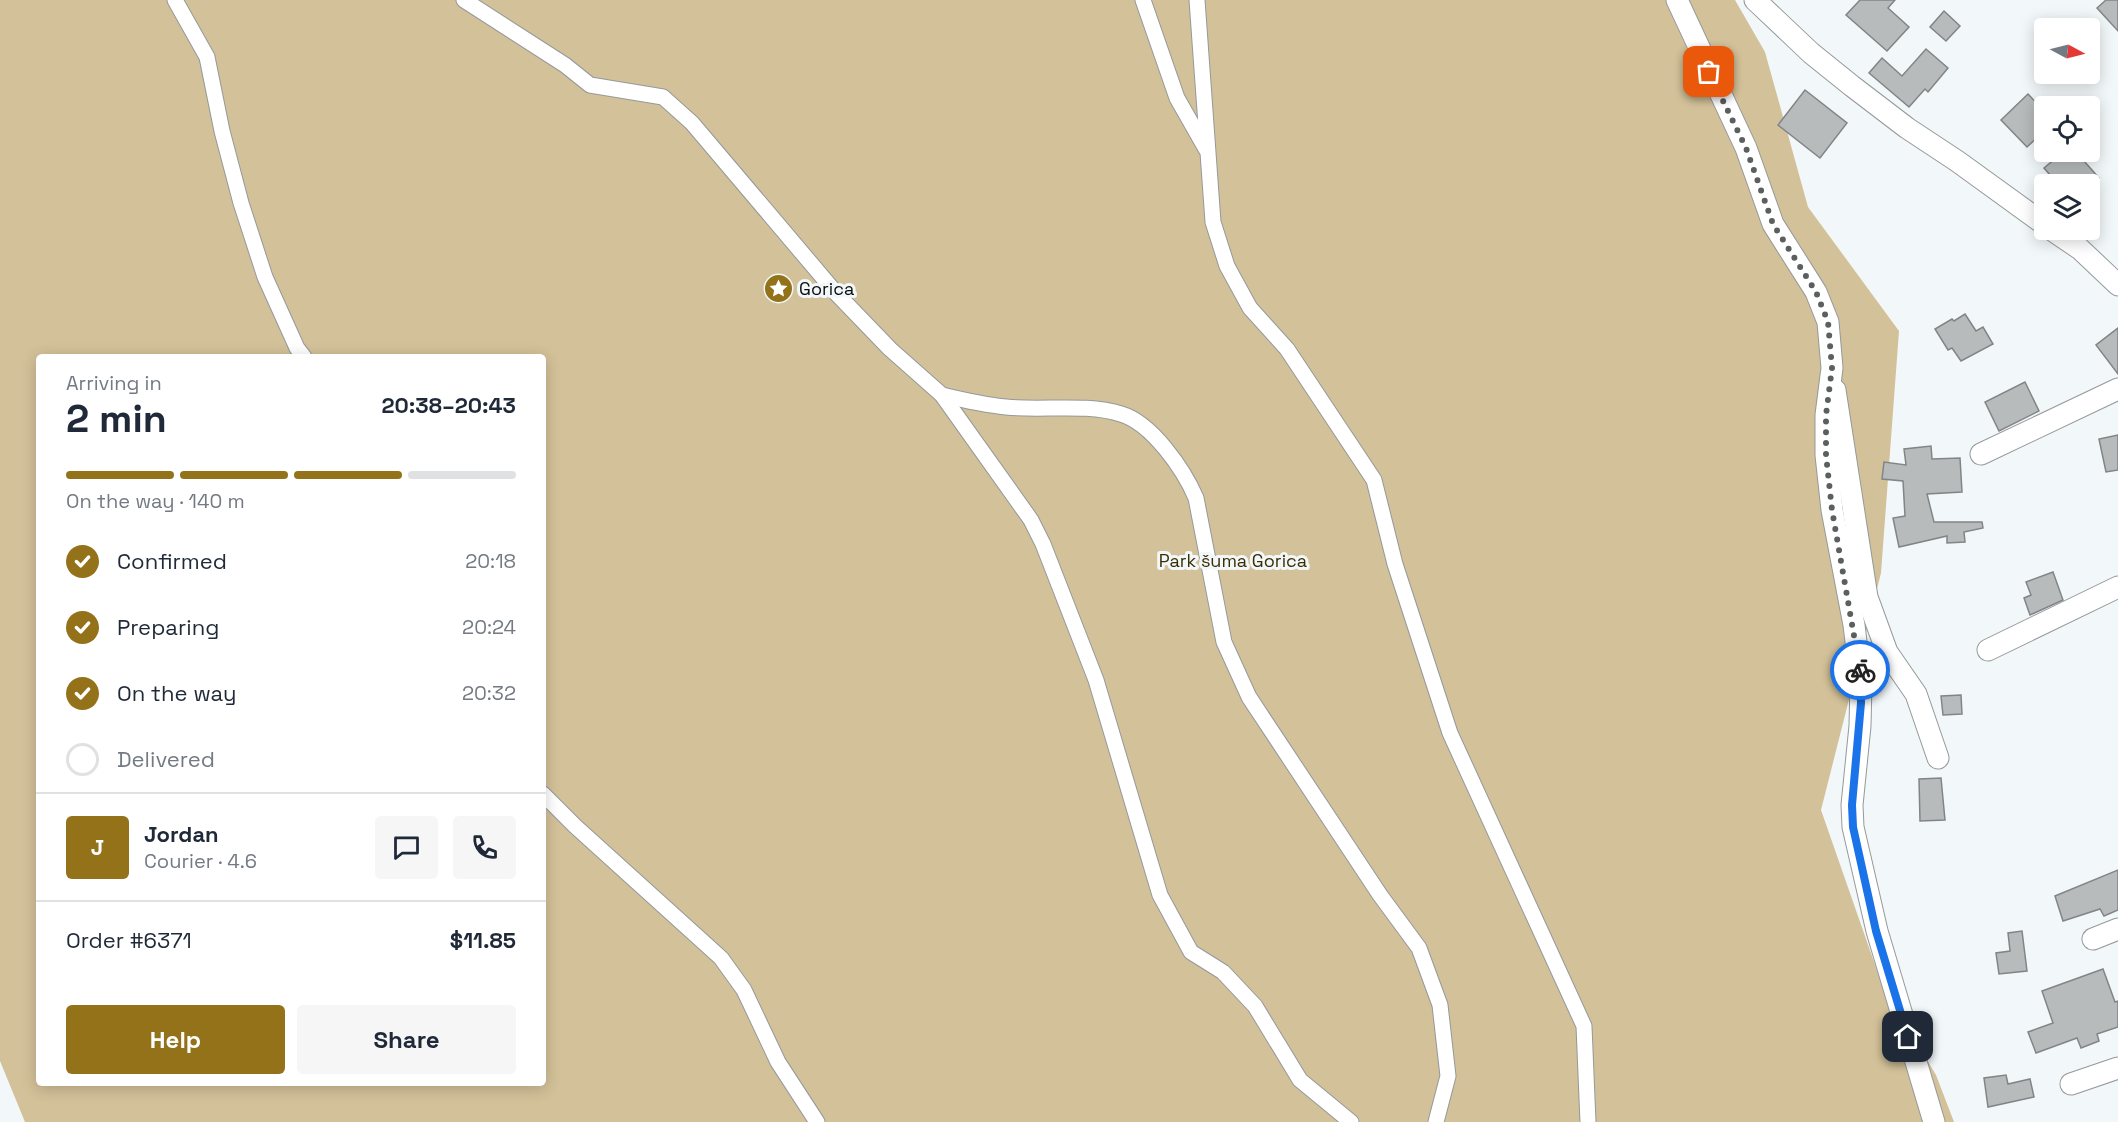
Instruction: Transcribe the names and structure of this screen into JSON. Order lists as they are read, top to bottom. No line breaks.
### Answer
{"parks":["Park šuma Gorica"],"places":{"place":["Gorica"]},"north":"right","page":{"heading":["2 min","Arriving in","20:38–20:43"],"panel":["Jordan","Courier · 4.6","Order #6371","$11.85"],"bar":"On the way · 140 m","list":[["Confirmed","20:18"],["Preparing","20:24"],["On the way","20:32"],"Delivered"],"round":"J","buttons":["Help","Share"]}}
